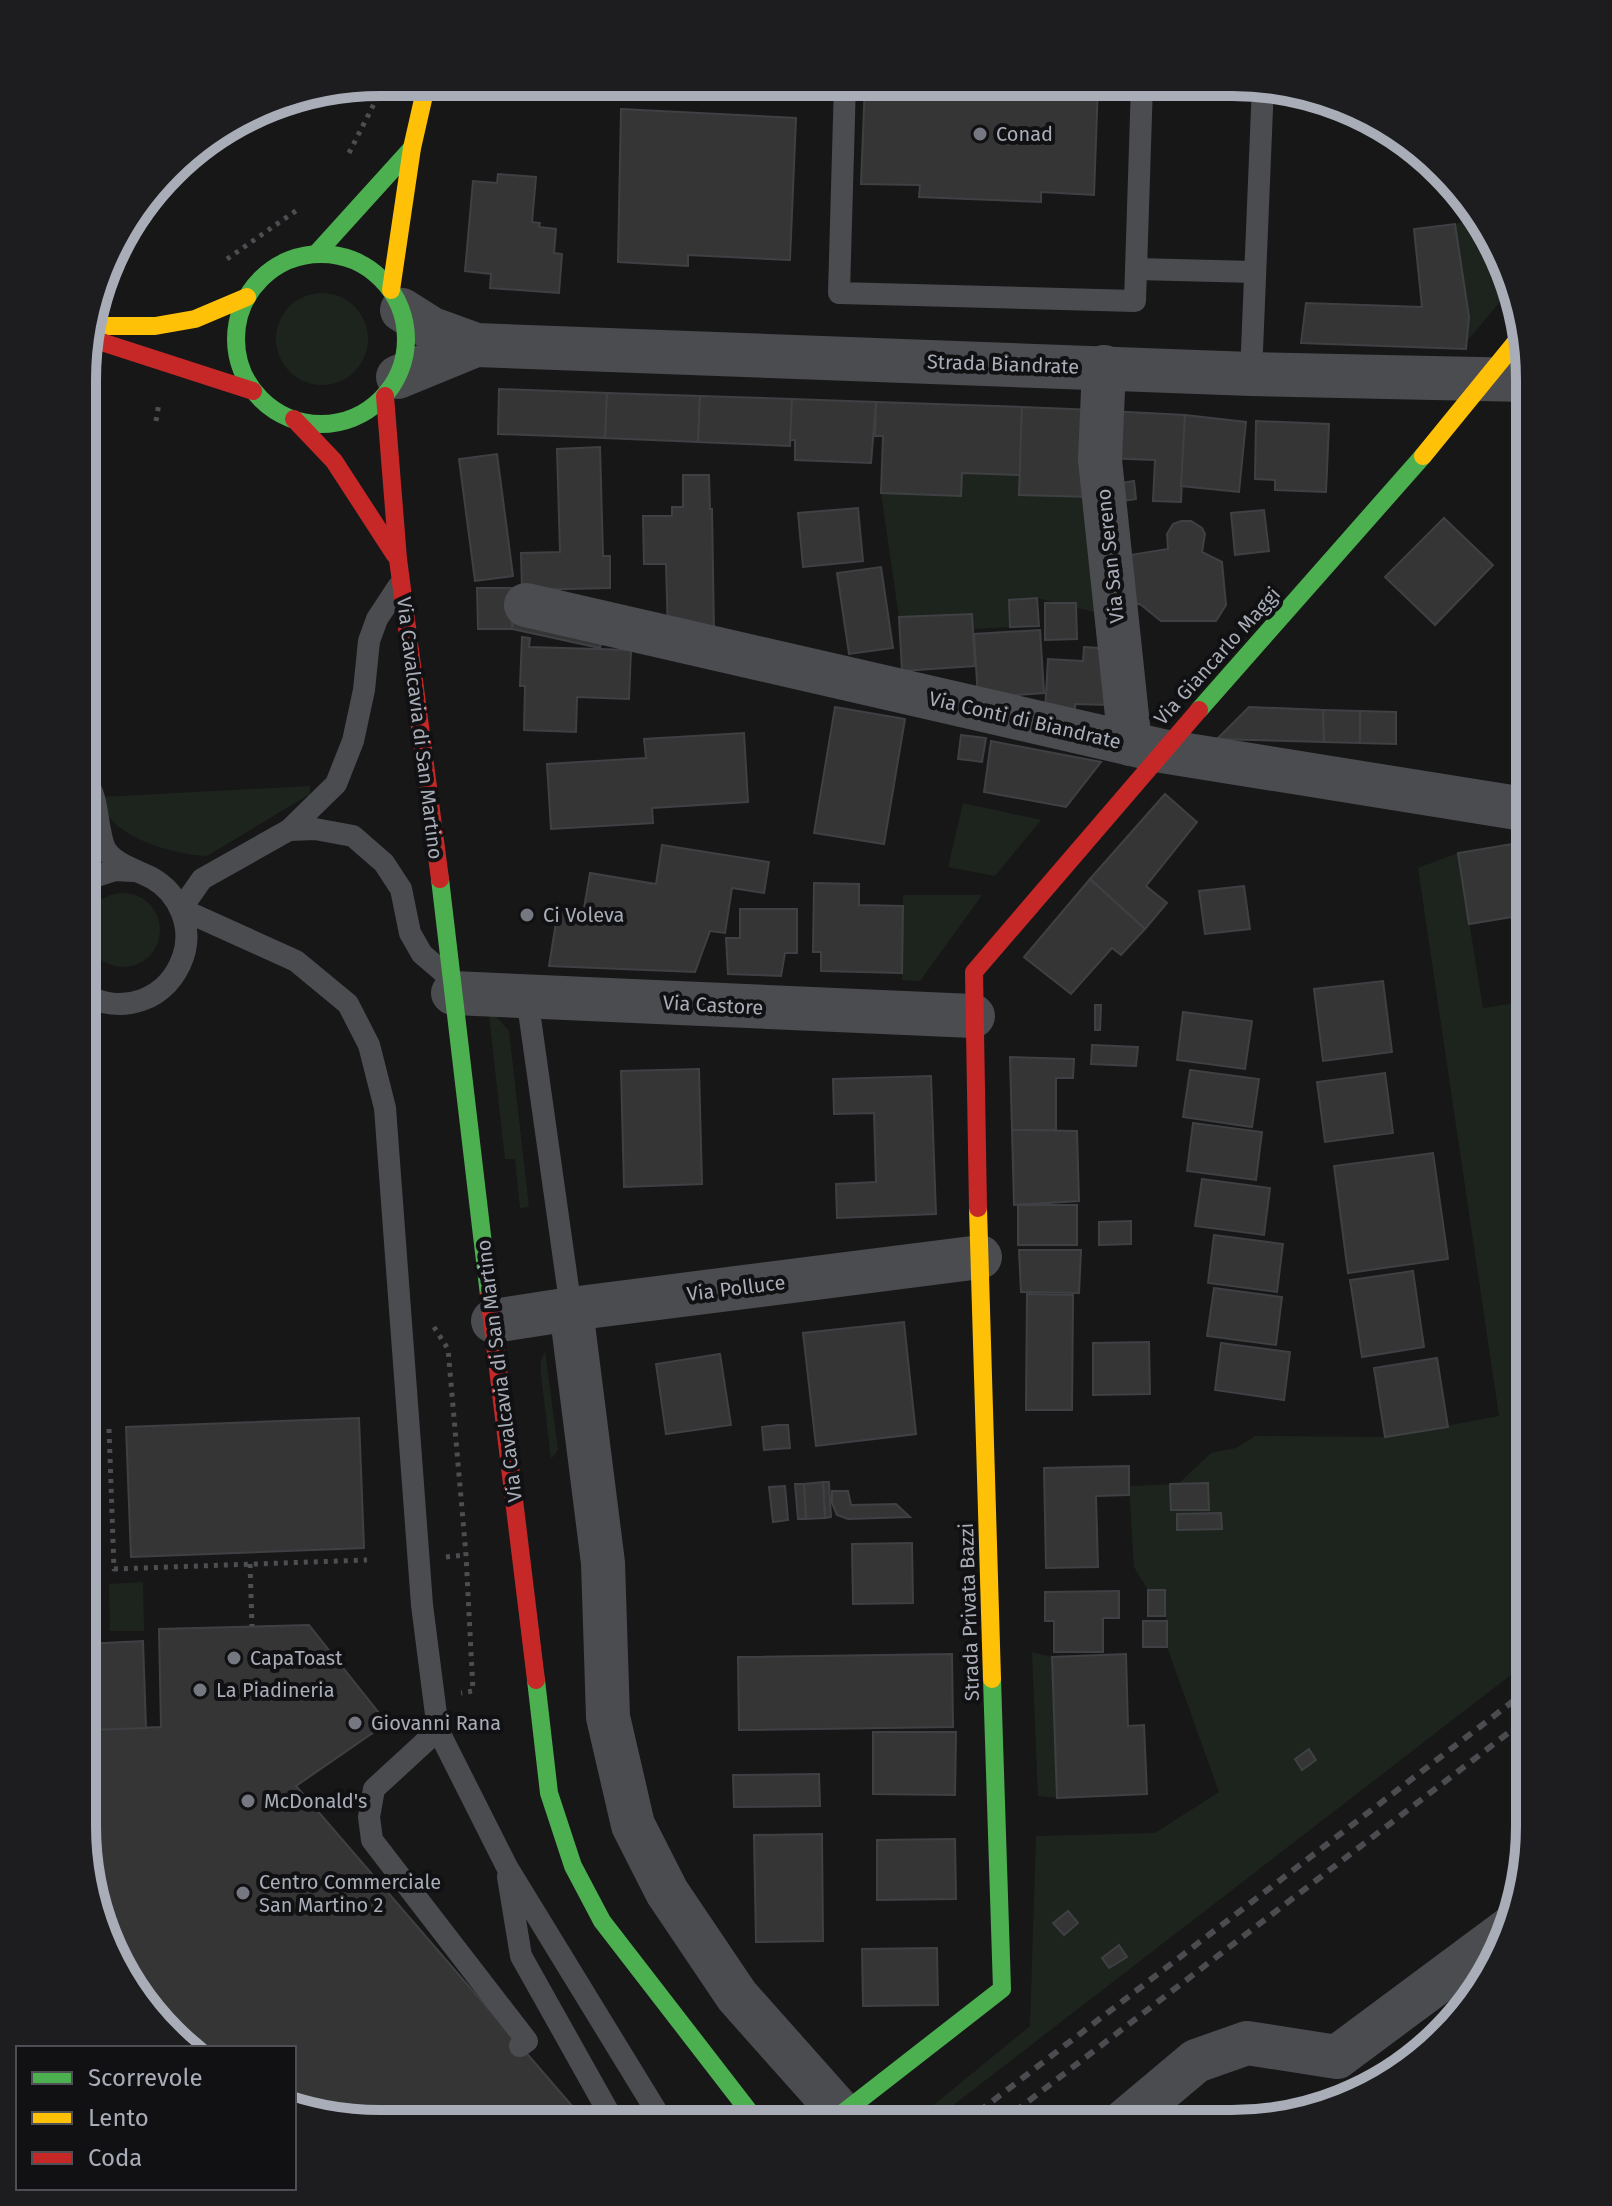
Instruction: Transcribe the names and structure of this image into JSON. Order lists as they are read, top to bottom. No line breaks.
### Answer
{"streets":{"main road":["Via Giancarlo Maggi","Via Cavalcavia di San Martino","Strada Privata Bazzi"],"street":["Strada Biandrate","Via San Sereno","Via Conti di Biandrate","Via Castore","Via Polluce"]},"crossings":[["Strada Biandrate","Via San Sereno"],["Strada Biandrate","Via Giancarlo Maggi"],["Strada Biandrate","Via Cavalcavia di San Martino"],["Via San Sereno","Via Giancarlo Maggi"],["Via San Sereno","Via Conti di Biandrate"],["Via Giancarlo Maggi","Via Conti di Biandrate"],["Via Giancarlo Maggi","Via Castore"],["Via Giancarlo Maggi","Strada Privata Bazzi"],["Via Cavalcavia di San Martino","Via Castore"],["Via Cavalcavia di San Martino","Via Polluce"],["Via Castore","Strada Privata Bazzi"],["Via Polluce","Strada Privata Bazzi"]],"places":["Conad","Ci Voleva","CapaToast","La Piadineria","Giovanni Rana","McDonald's","Centro Commerciale San Martino 2"],"legend":["Scorrevole","Lento","Coda"]}
